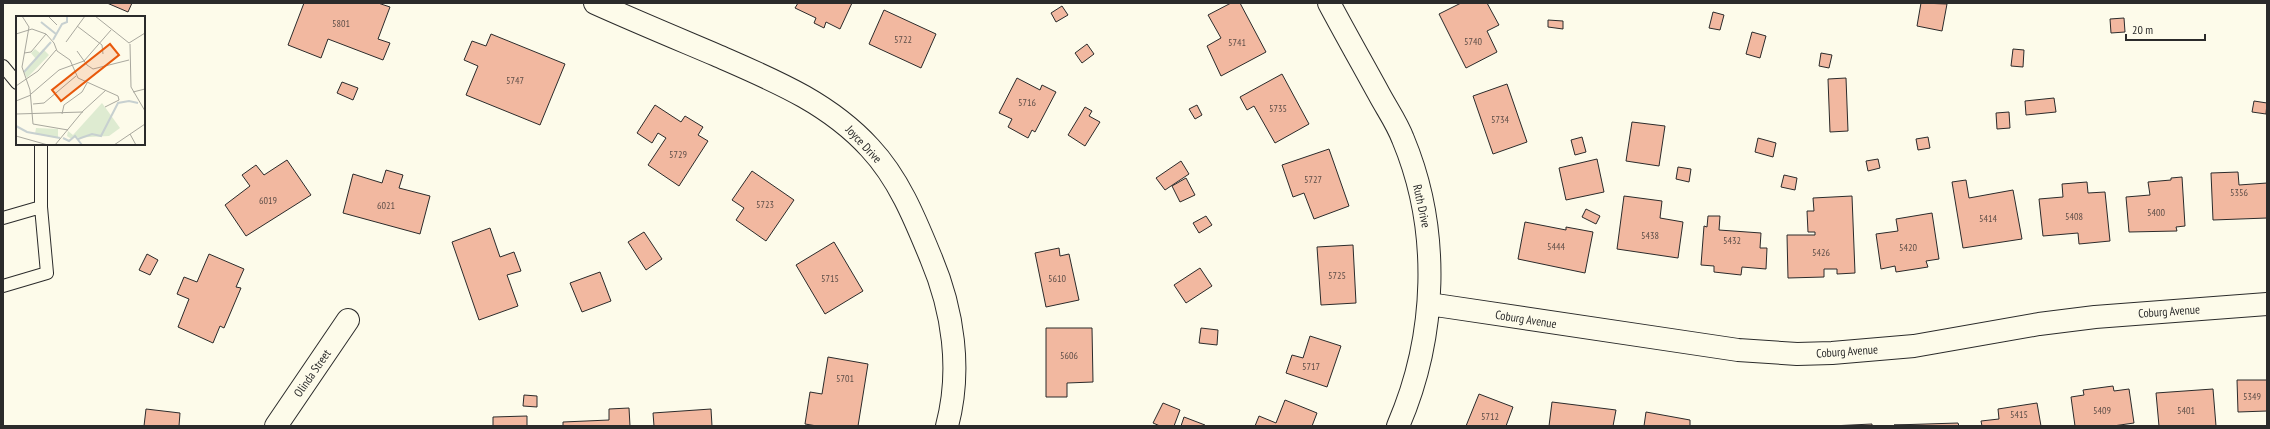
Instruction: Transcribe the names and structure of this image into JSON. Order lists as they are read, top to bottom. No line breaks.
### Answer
{"streets":{"street":["Joyce Drive","Ruth Drive","Coburg Avenue","Olinda Street"]},"crossings":[["Ruth Drive","Coburg Avenue"]],"house_numbers":["5801","5722","5740","5741","5747","5716","5735","5734","5729","5727","5356","6019","5723","6021","5400","5408","5414","5438","5432","5444","5420","5426","5725","5715","5610","5606","5717","5701","5349","5409","5401","5415","5712"],"scale_bar":"20 m"}
